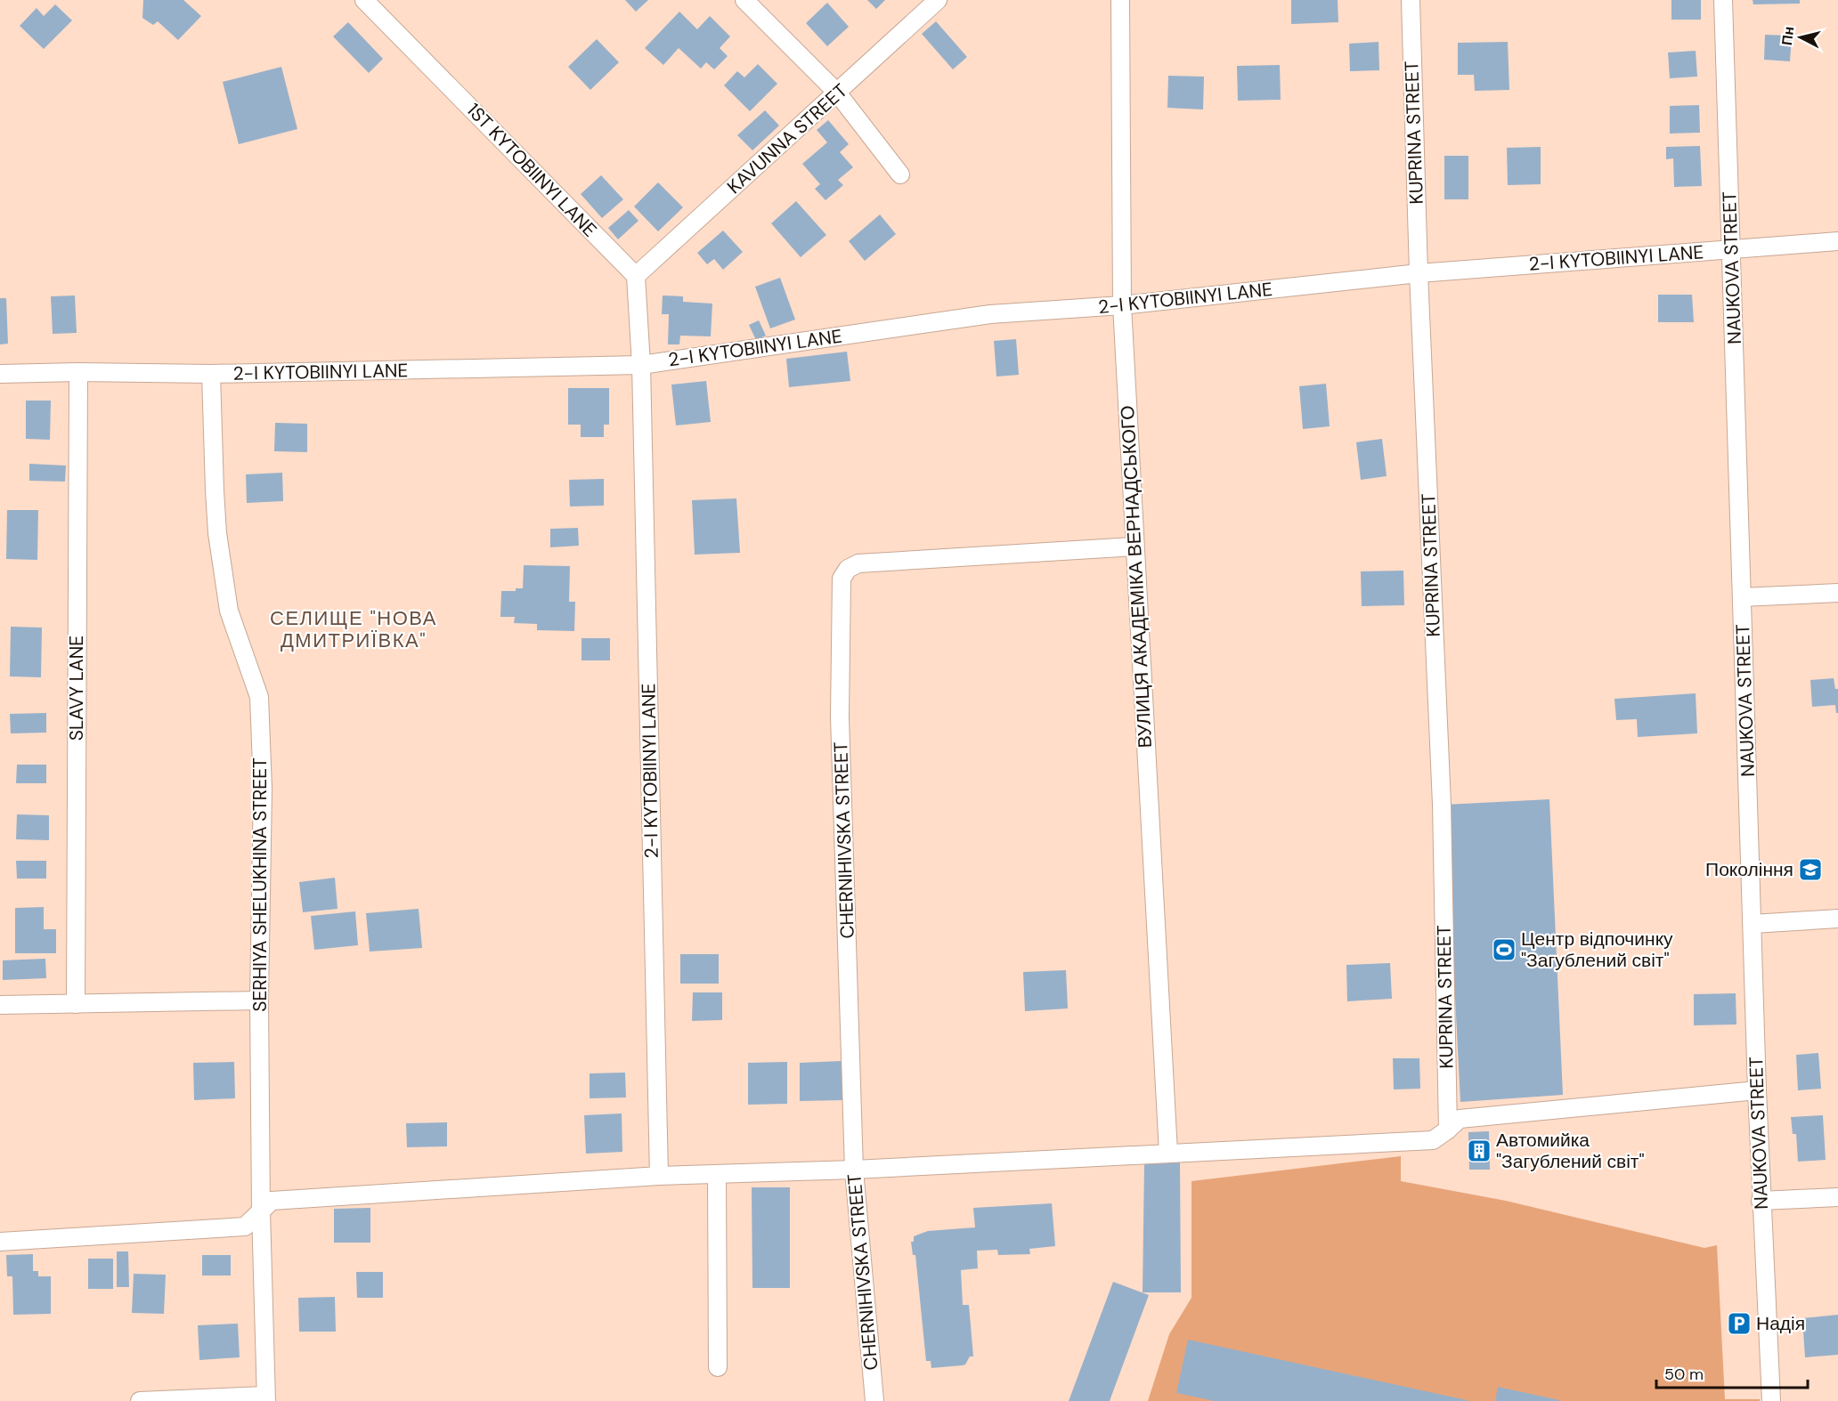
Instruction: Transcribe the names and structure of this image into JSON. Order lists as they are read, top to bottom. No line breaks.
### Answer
{"streets":{"street":["KUPRINA STREET","KAVUNNA STREET","1ST KYTOBIINYI LANE","2-I KYTOBIINYI LANE","NAUKOVA STREET","ВУЛИЦЯ АКАДЕМІКА ВЕРНАДСЬКОГО","SLAVY LANE","CHERNIHIVSKA STREET","SERHIYA SHELUKHINA STREET"]},"crossings":[["KUPRINA STREET","2-I KYTOBIINYI LANE"],["KAVUNNA STREET","1ST KYTOBIINYI LANE"],["2-I KYTOBIINYI LANE","NAUKOVA STREET"],["2-I KYTOBIINYI LANE","ВУЛИЦЯ АКАДЕМІКА ВЕРНАДСЬКОГО"],["2-I KYTOBIINYI LANE","SLAVY LANE"],["2-I KYTOBIINYI LANE","SERHIYA SHELUKHINA STREET"],["ВУЛИЦЯ АКАДЕМІКА ВЕРНАДСЬКОГО","CHERNIHIVSKA STREET"]],"districts":["СЕЛИЩЕ \"НОВА ДМИТРИЇВКА\""],"places":{"school or university":["Покоління"],"sports":["Центр відпочинку \"Загублений світ\""],"building":["Автомийка \"Загублений світ\""],"parking":["Надія"]},"scale_bar":"50 m","north":"left"}
